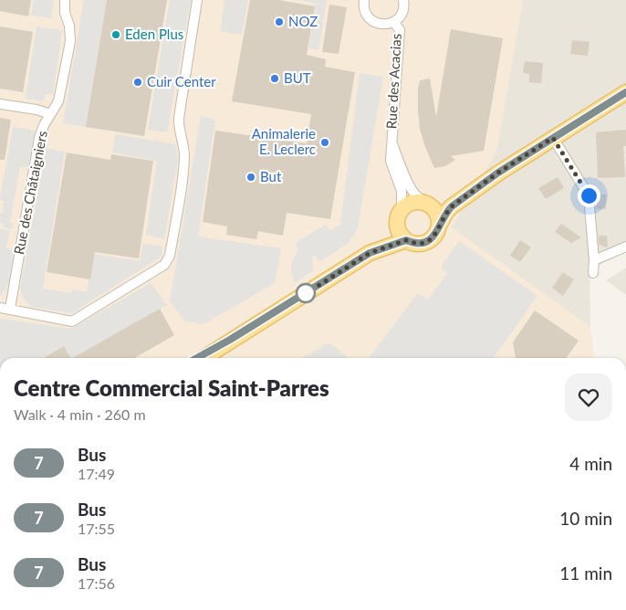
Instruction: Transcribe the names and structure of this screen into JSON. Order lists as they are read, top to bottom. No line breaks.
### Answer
{"streets":{"street":["Rue des Acacias","Rue des Châtaigniers"]},"places":["NOZ","Eden Plus","BUT","Cuir Center","Animalerie E. Leclerc","But"],"lines":["bus line 7"],"page":{"heading":["Centre Commercial Saint-Parres","Walk · 4 min · 260 m"],"list":[{"mark":"7","name":"Bus","note":"17:49","value":"4 min"},{"mark":"7","name":"Bus","note":"17:55","value":"10 min"},{"mark":"7","name":"Bus","note":"17:56","value":"11 min"}]}}
